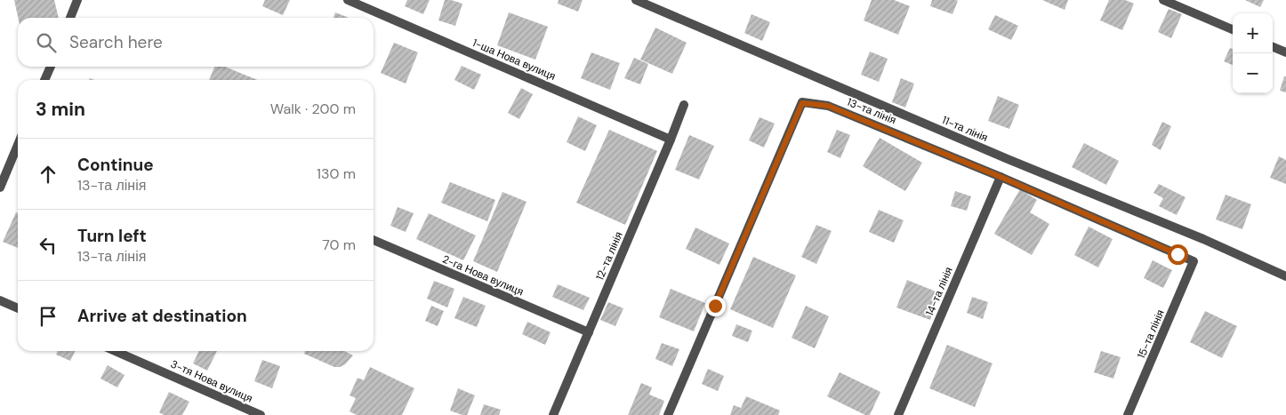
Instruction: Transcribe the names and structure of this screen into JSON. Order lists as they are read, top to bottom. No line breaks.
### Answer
{"streets":{"street":["1-ша Нова вулиця","13-та лінія","11-та лінія","12-та лінія","2-га Нова вулиця","14-та лінія","15-та лінія","3-тя Нова вулиця"]},"crossings":[["1-ша Нова вулиця","12-та лінія"],["13-та лінія","14-та лінія"],["13-та лінія","15-та лінія"],["12-та лінія","2-га Нова вулиця"]],"page":{"map_buttons":["+","−"],"search":"Search here","heading":["3 min","Walk · 200 m"],"list":[["Continue","13-та лінія","130 m"],["Turn left","13-та лінія","70 m"],"Arrive at destination"]}}
